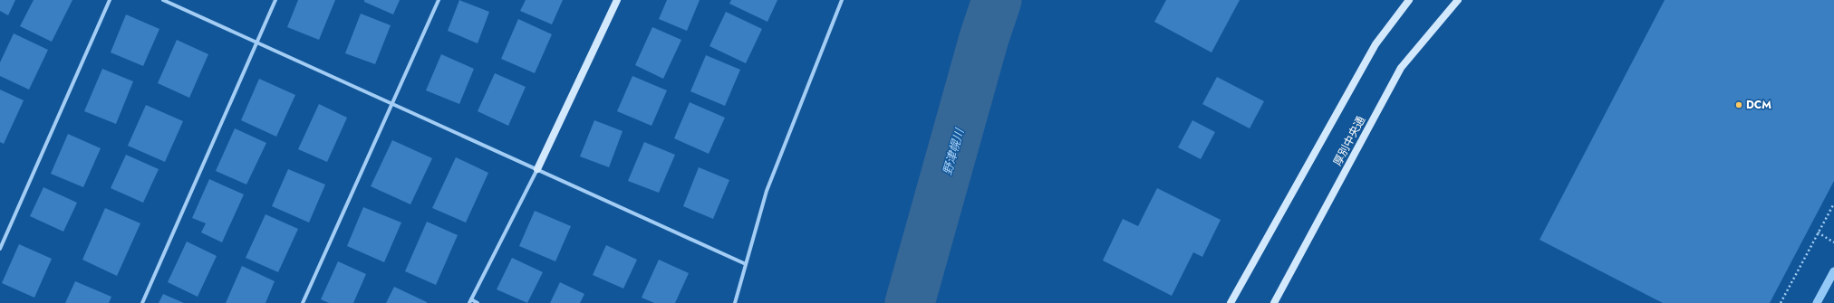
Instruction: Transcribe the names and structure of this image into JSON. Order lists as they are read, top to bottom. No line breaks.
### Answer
{"streets":{"street":["厚別中央通"]},"water":["野津幌川"],"places":["DCM"]}
